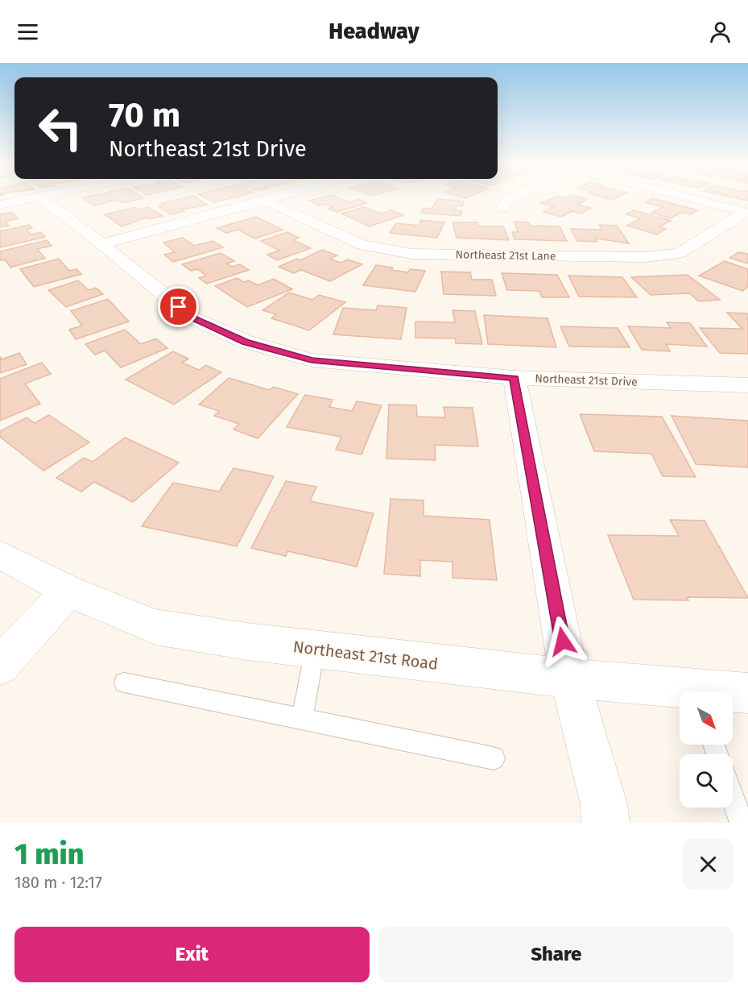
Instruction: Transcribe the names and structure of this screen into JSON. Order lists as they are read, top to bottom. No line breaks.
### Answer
{"streets":{"street":["Northeast 21st Lane","Northeast 21st Drive","Northeast 21st Road"]},"north":"bottom right","page":{"header":"Headway","turn":["70 m","Northeast 21st Drive"],"heading":["1 min","180 m · 12:17"],"buttons":["Exit","Share"]}}
